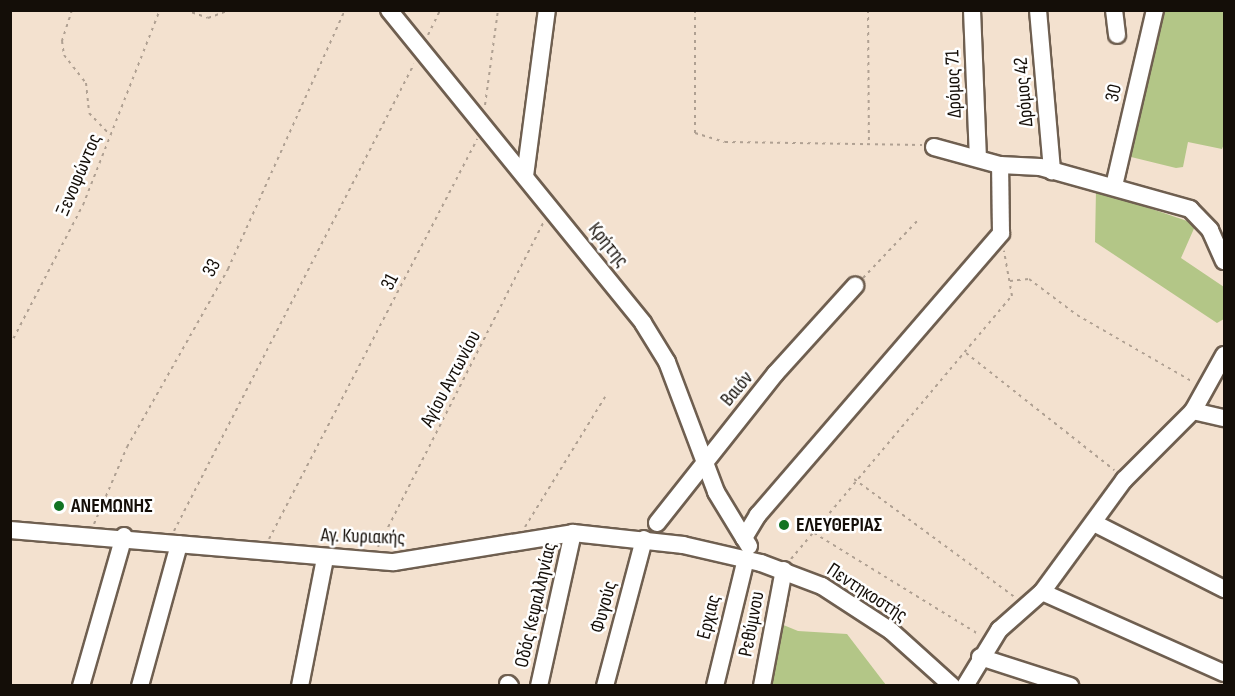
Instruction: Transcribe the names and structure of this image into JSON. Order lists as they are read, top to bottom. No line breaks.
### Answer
{"streets":{"street":["Δρόμος 71","Δρόμος 42","30","Κρήτης","Βαιόν","Αγ. Κυριακής","Πεντηκοστής","Οδός Κεφαλληνίας","Φυγούς","Ερχιας","Ρεθύμνου"],"path":["Ξενοφώντος","33","31","Αγίου Αντωνίου"]},"crossings":[["Κρήτης","31"],["Κρήτης","Αγίου Αντωνίου"],["Κρήτης","Βαιόν"],["Κρήτης","Αγ. Κυριακής"],["Κρήτης","Πεντηκοστής"],["Κρήτης","Ερχιας"],["33","Αγ. Κυριακής"],["31","Αγ. Κυριακής"],["Αγίου Αντωνίου","Αγ. Κυριακής"],["Αγ. Κυριακής","Πεντηκοστής"],["Αγ. Κυριακής","Οδός Κεφαλληνίας"],["Αγ. Κυριακής","Φυγούς"],["Αγ. Κυριακής","Ερχιας"],["Πεντηκοστής","Ερχιας"],["Πεντηκοστής","Ρεθύμνου"]],"places":["ΑΝΕΜΩΝΗΣ","ΕΛΕΥΘΕΡΙΑΣ"]}
